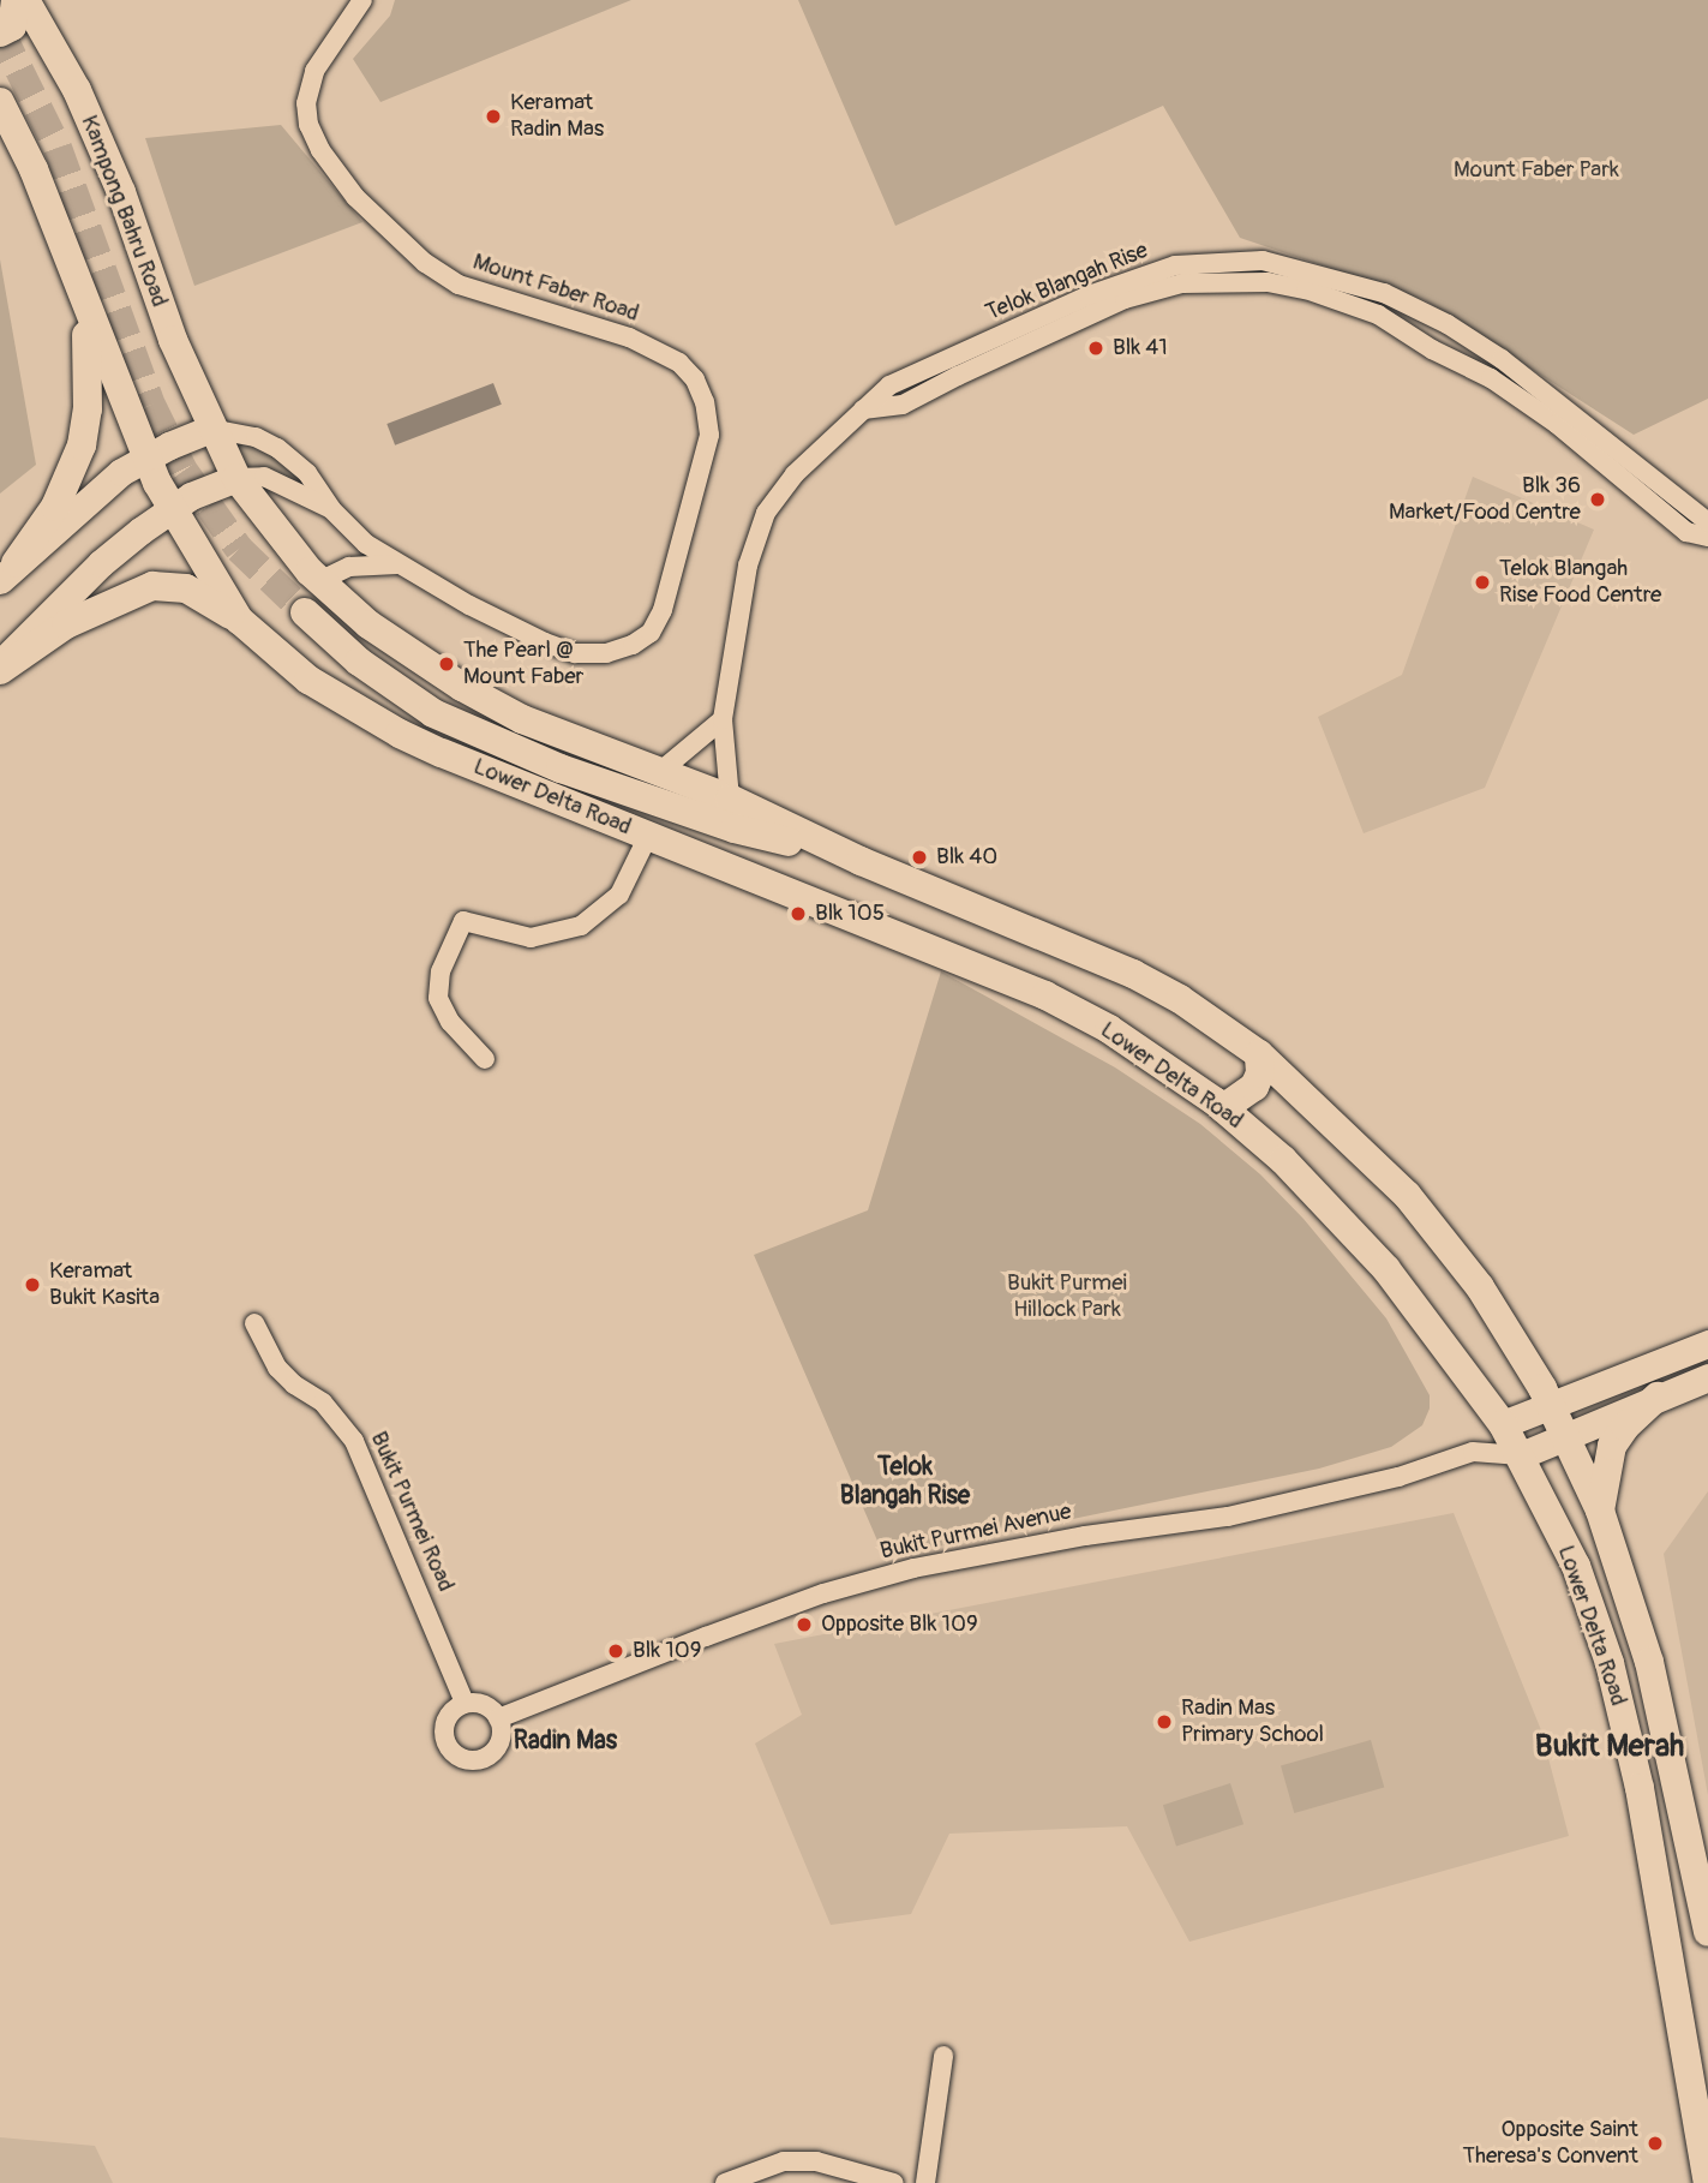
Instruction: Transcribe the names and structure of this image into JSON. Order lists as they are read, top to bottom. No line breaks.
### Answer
{"streets":{"main road":["Kampong Bahru Road","Lower Delta Road"],"street":["Telok Blangah Rise","Mount Faber Road","Bukit Purmei Road","Bukit Purmei Avenue"]},"crossings":[["Kampong Bahru Road","Mount Faber Road"],["Kampong Bahru Road","Lower Delta Road"],["Telok Blangah Rise","Lower Delta Road"],["Mount Faber Road","Lower Delta Road"],["Lower Delta Road","Bukit Purmei Avenue"],["Bukit Purmei Road","Bukit Purmei Avenue"]],"districts":["Telok Blangah Rise","Radin Mas","Bukit Merah"],"parks":["Mount Faber Park","Bukit Purmei Hillock Park"],"places":["Keramat Radin Mas","Blk 41","Blk 36 Market/Food Centre","Telok Blangah Rise Food Centre","The Pearl @ Mount Faber","Blk 40","Blk 105","Keramat Bukit Kasita","Opposite Blk 109","Blk 109","Radin Mas Primary School","Opposite Saint Theresa's Convent"]}
